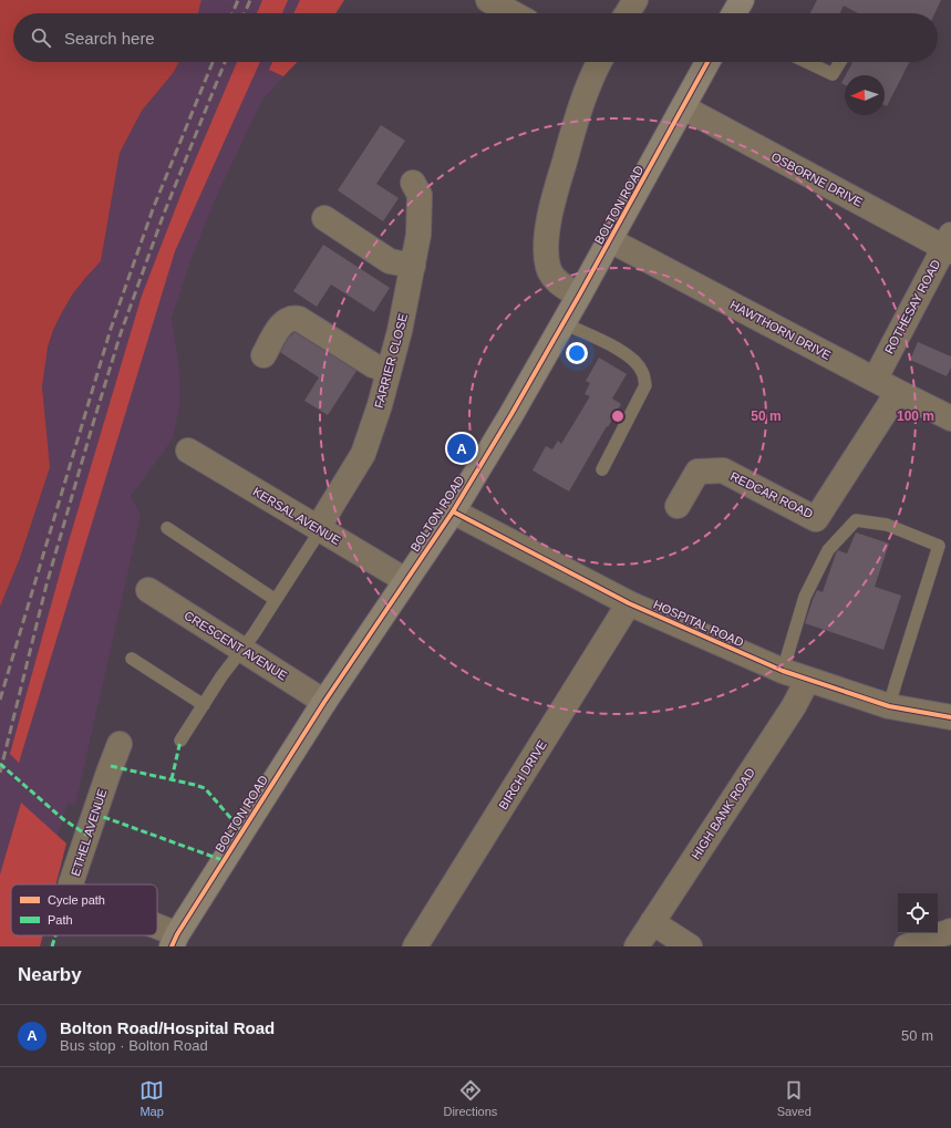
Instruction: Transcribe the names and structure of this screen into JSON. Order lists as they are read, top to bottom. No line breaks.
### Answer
{"streets":{"main road":["BOLTON ROAD"],"street":["OSBORNE DRIVE","ROTHESAY ROAD","HAWTHORN DRIVE","FARRIER CLOSE","REDCAR ROAD","KERSAL AVENUE","HOSPITAL ROAD","CRESCENT AVENUE","BIRCH DRIVE","HIGH BANK ROAD","ETHEL AVENUE"]},"crossings":[["OSBORNE DRIVE","BOLTON ROAD"],["OSBORNE DRIVE","ROTHESAY ROAD"],["BOLTON ROAD","HAWTHORN DRIVE"],["BOLTON ROAD","KERSAL AVENUE"],["BOLTON ROAD","HOSPITAL ROAD"],["BOLTON ROAD","CRESCENT AVENUE"],["BOLTON ROAD","ETHEL AVENUE"],["ROTHESAY ROAD","HAWTHORN DRIVE"],["HAWTHORN DRIVE","REDCAR ROAD"],["FARRIER CLOSE","KERSAL AVENUE"],["HOSPITAL ROAD","BIRCH DRIVE"],["HOSPITAL ROAD","HIGH BANK ROAD"]],"legend":["Cycle path","Path"],"north":"left","page":{"search":"Search here","pins":"A","heading":"Nearby","list":[{"mark":"A","name":"Bolton Road/Hospital Road","note":"Bus stop · Bolton Road","value":"50 m"}],"nav":["Map","Directions","Saved"]},"rings":["50 m","100 m"]}
